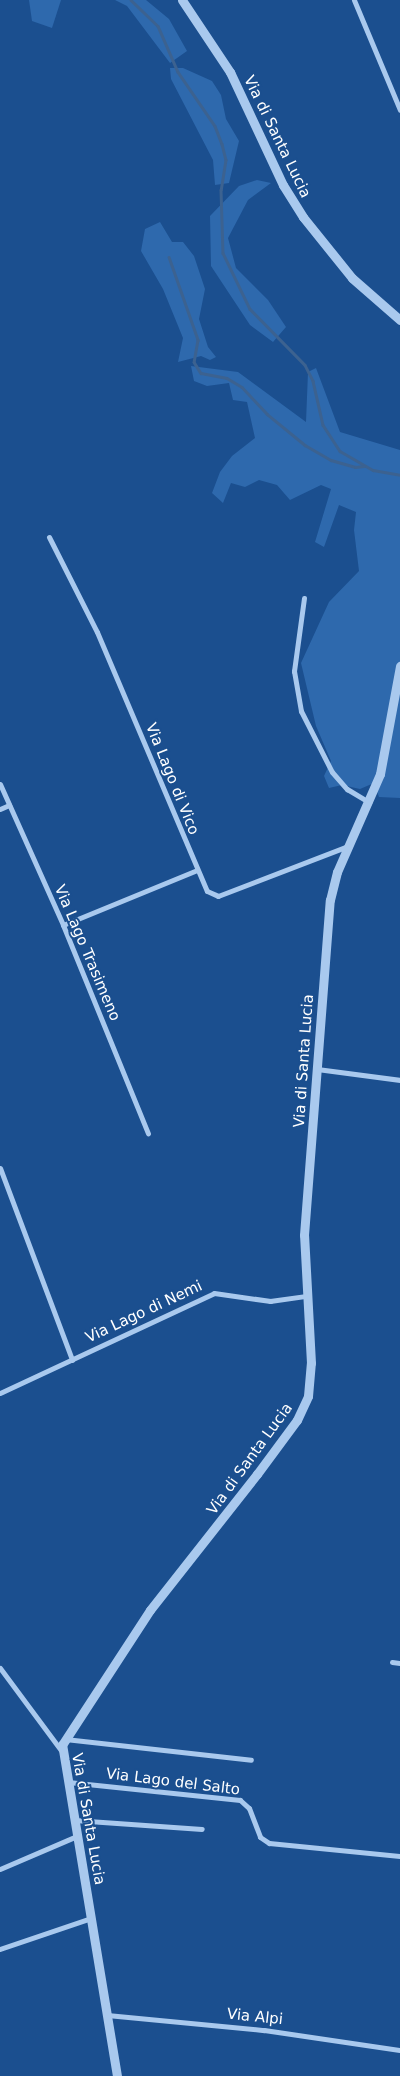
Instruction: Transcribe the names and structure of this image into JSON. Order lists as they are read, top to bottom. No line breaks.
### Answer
{"streets":{"street":["Via di Santa Lucia","Via Lago di Vico","Via Lago Trasimeno","Via Lago di Nemi","Via Lago del Salto","Via Alpi"]},"crossings":[["Via di Santa Lucia","Via Lago di Vico"],["Via di Santa Lucia","Via Lago di Nemi"],["Via di Santa Lucia","Via Lago del Salto"],["Via di Santa Lucia","Via Alpi"]]}
